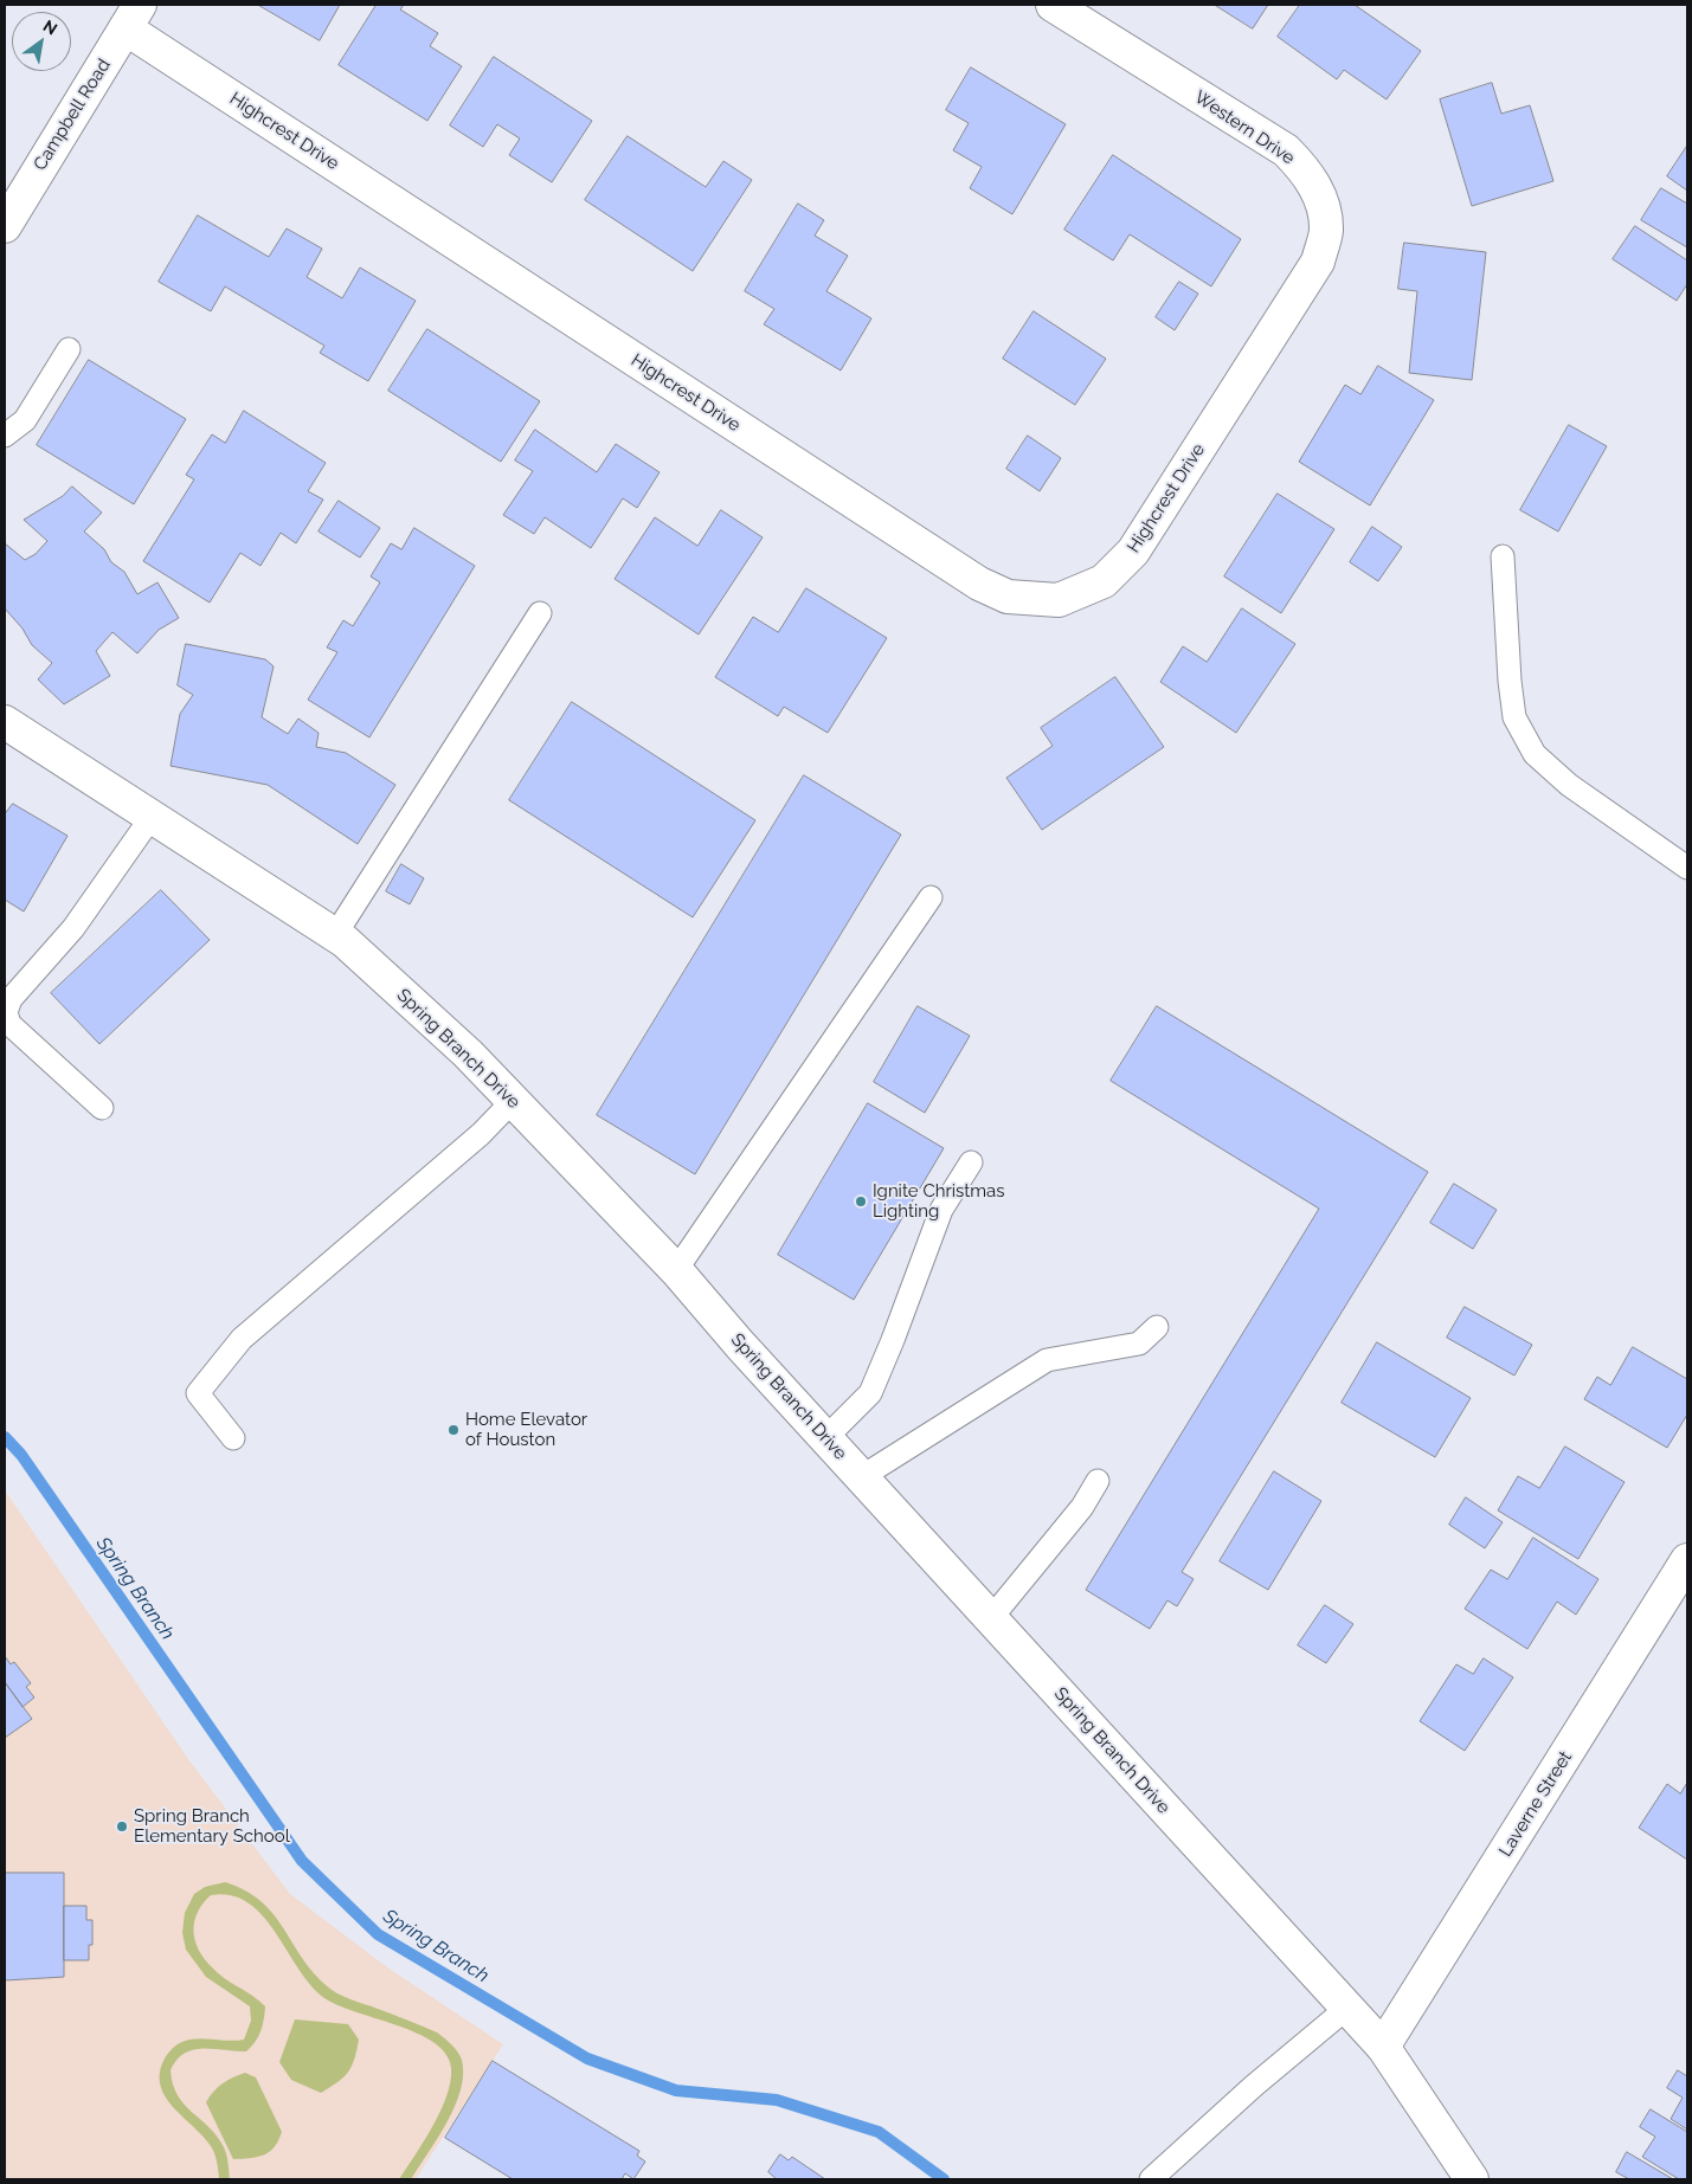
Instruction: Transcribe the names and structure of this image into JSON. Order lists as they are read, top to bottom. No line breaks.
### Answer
{"streets":{"street":["Campbell Road","Western Drive","Highcrest Drive","Spring Branch Drive","Laverne Street"]},"crossings":[["Campbell Road","Highcrest Drive"],["Western Drive","Highcrest Drive"],["Spring Branch Drive","Laverne Street"]],"water":["Spring Branch"],"places":["Ignite Christmas Lighting","Home Elevator of Houston","Spring Branch Elementary School"],"north":"top right"}
